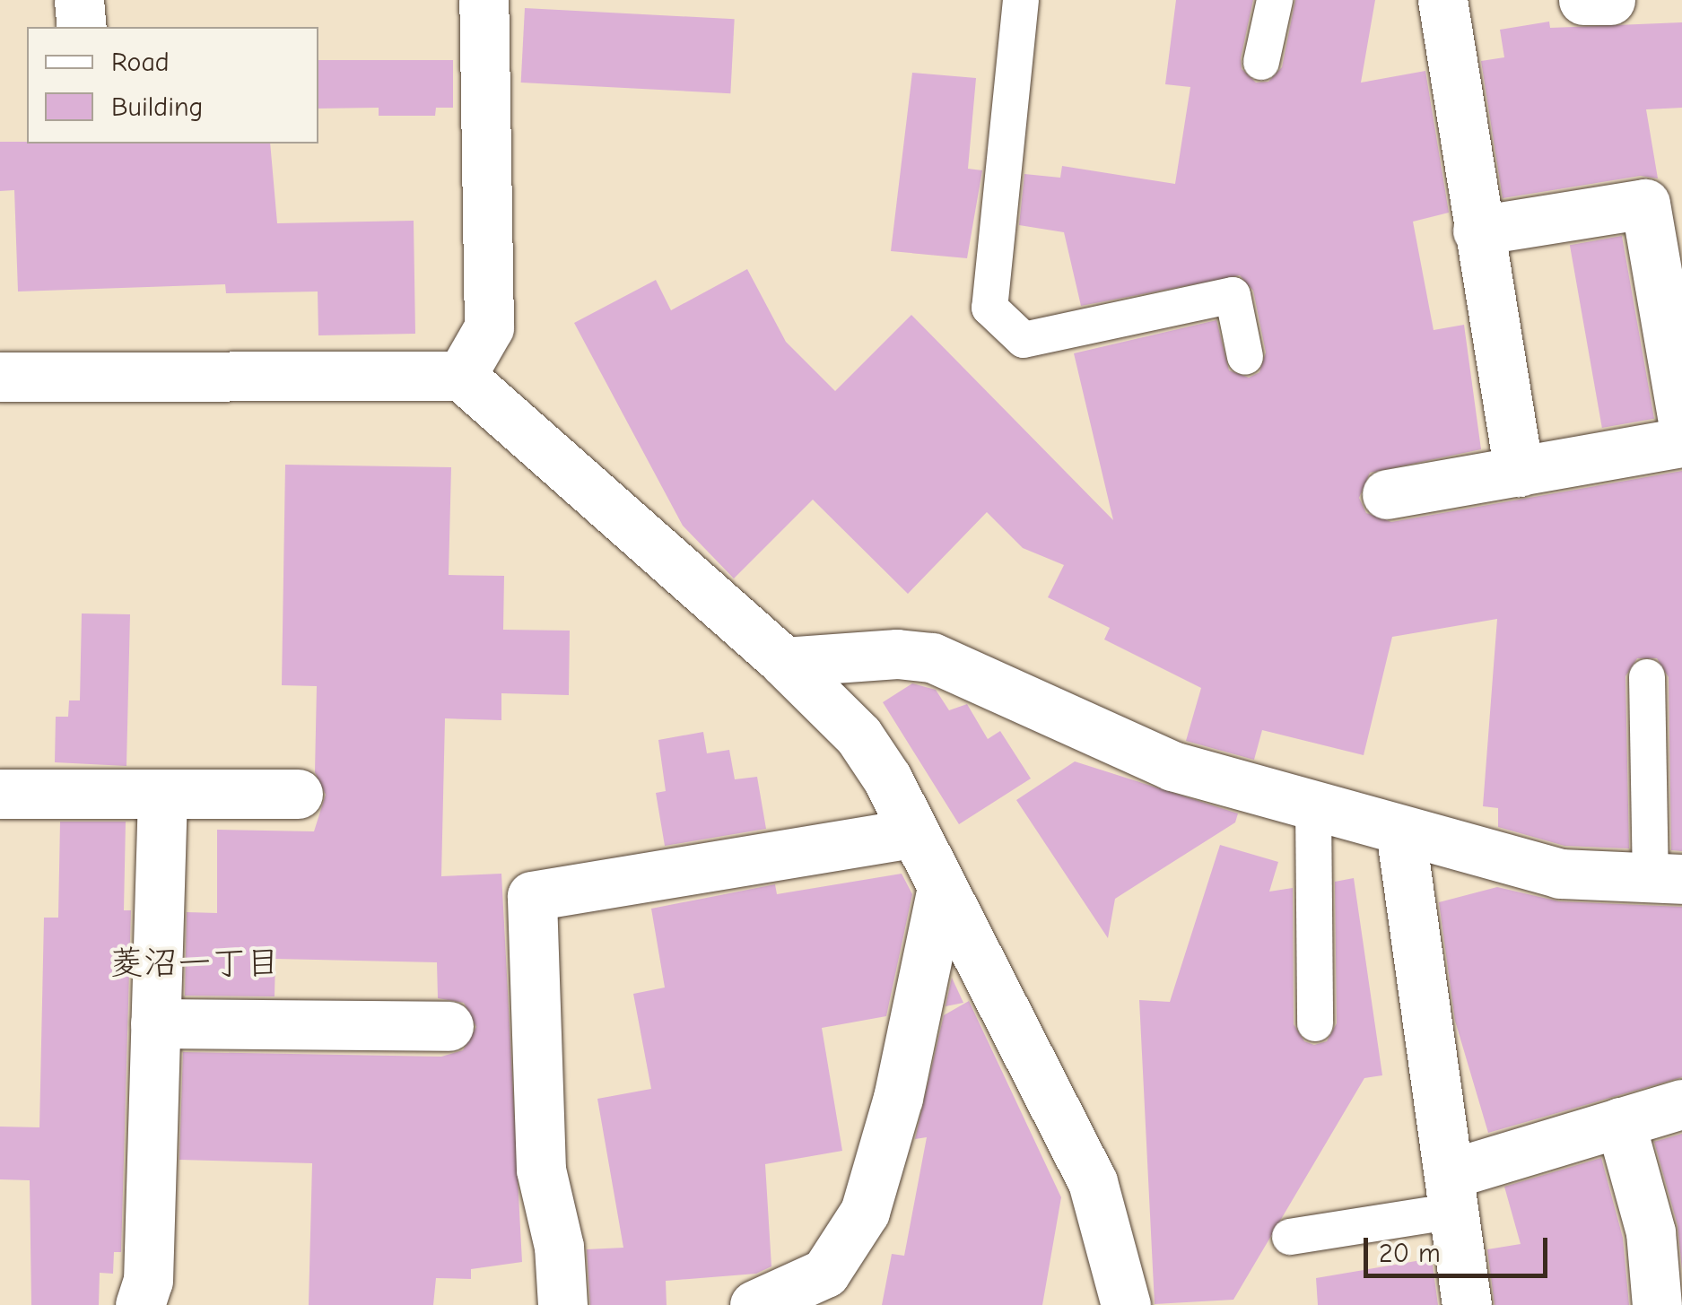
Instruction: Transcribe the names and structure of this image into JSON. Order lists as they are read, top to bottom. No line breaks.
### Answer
{"districts":["菱沼一丁目"],"legend":["Road","Building"],"scale_bar":"20 m"}
